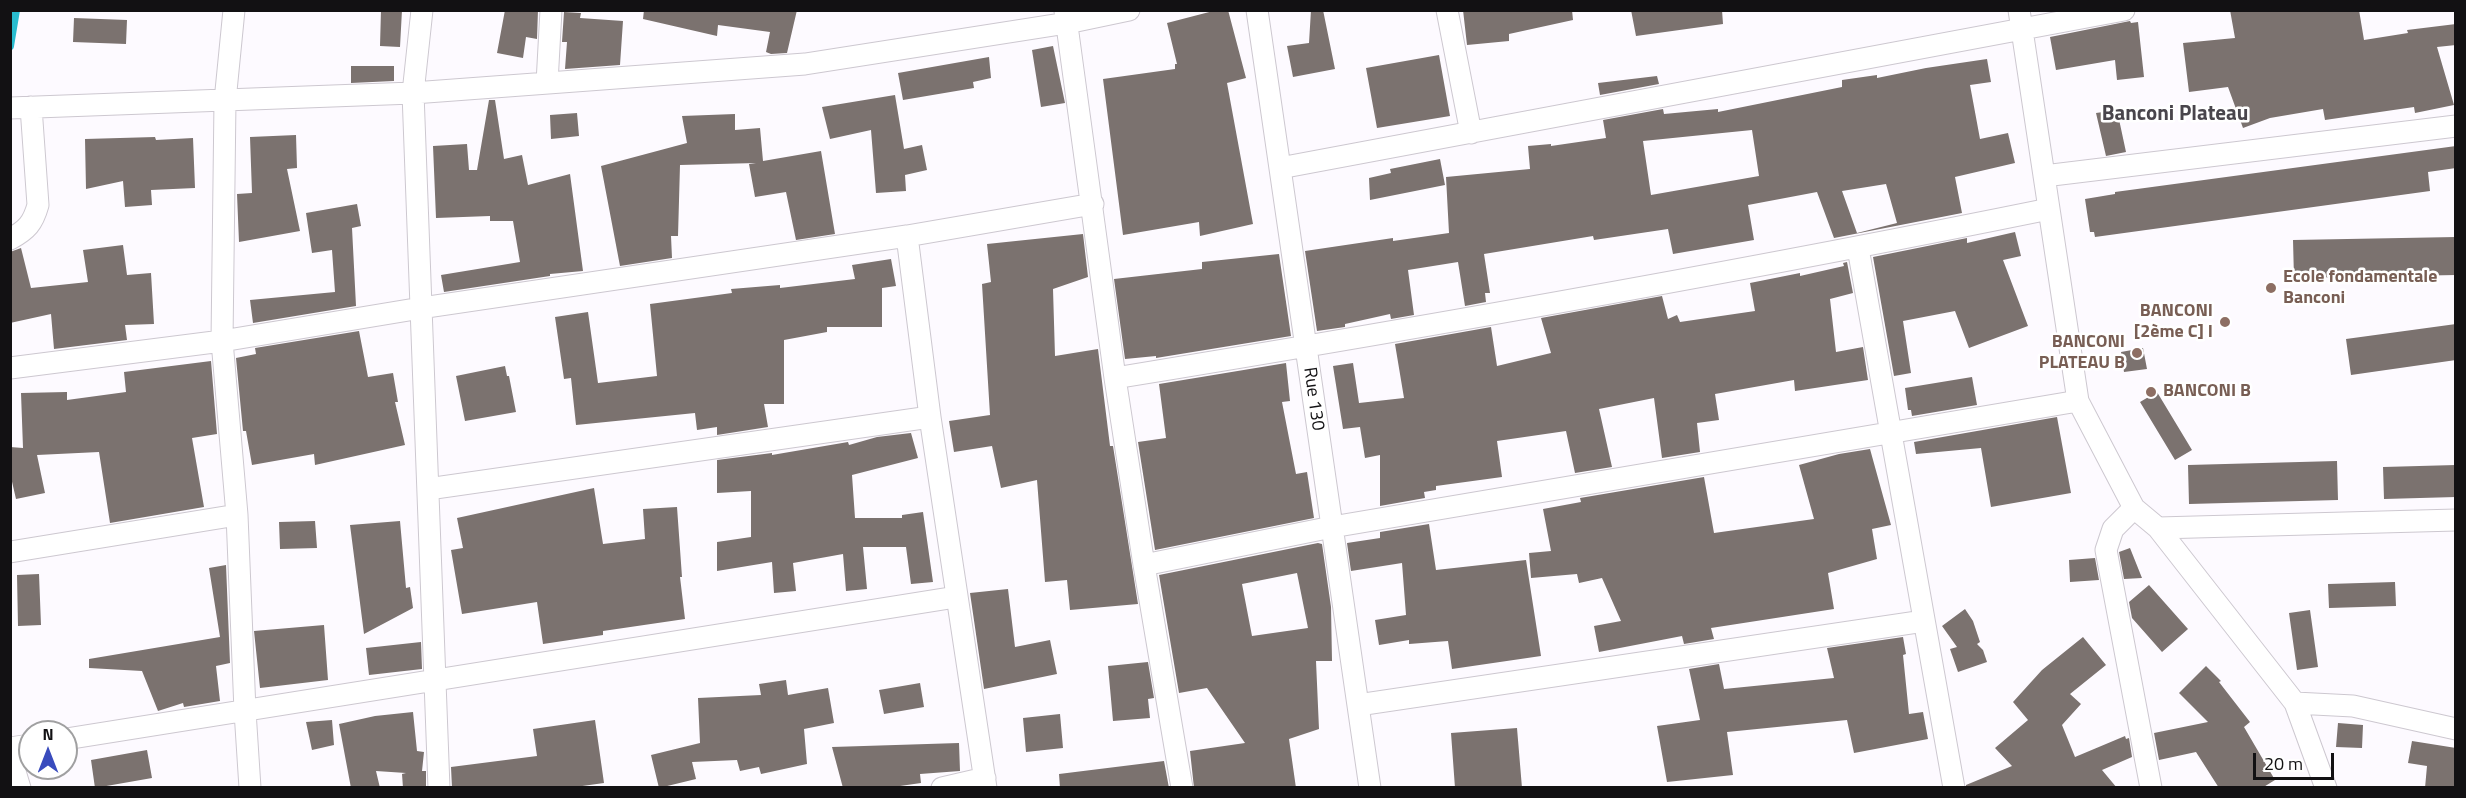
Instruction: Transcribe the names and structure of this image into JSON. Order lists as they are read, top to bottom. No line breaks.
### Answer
{"streets":{"street":["Rue 130"]},"districts":["Banconi Plateau"],"places":["Ecole fondamentale Banconi","BANCONI [2ème C] I","BANCONI PLATEAU B","BANCONI B"],"scale_bar":"20 m","north":"top"}
